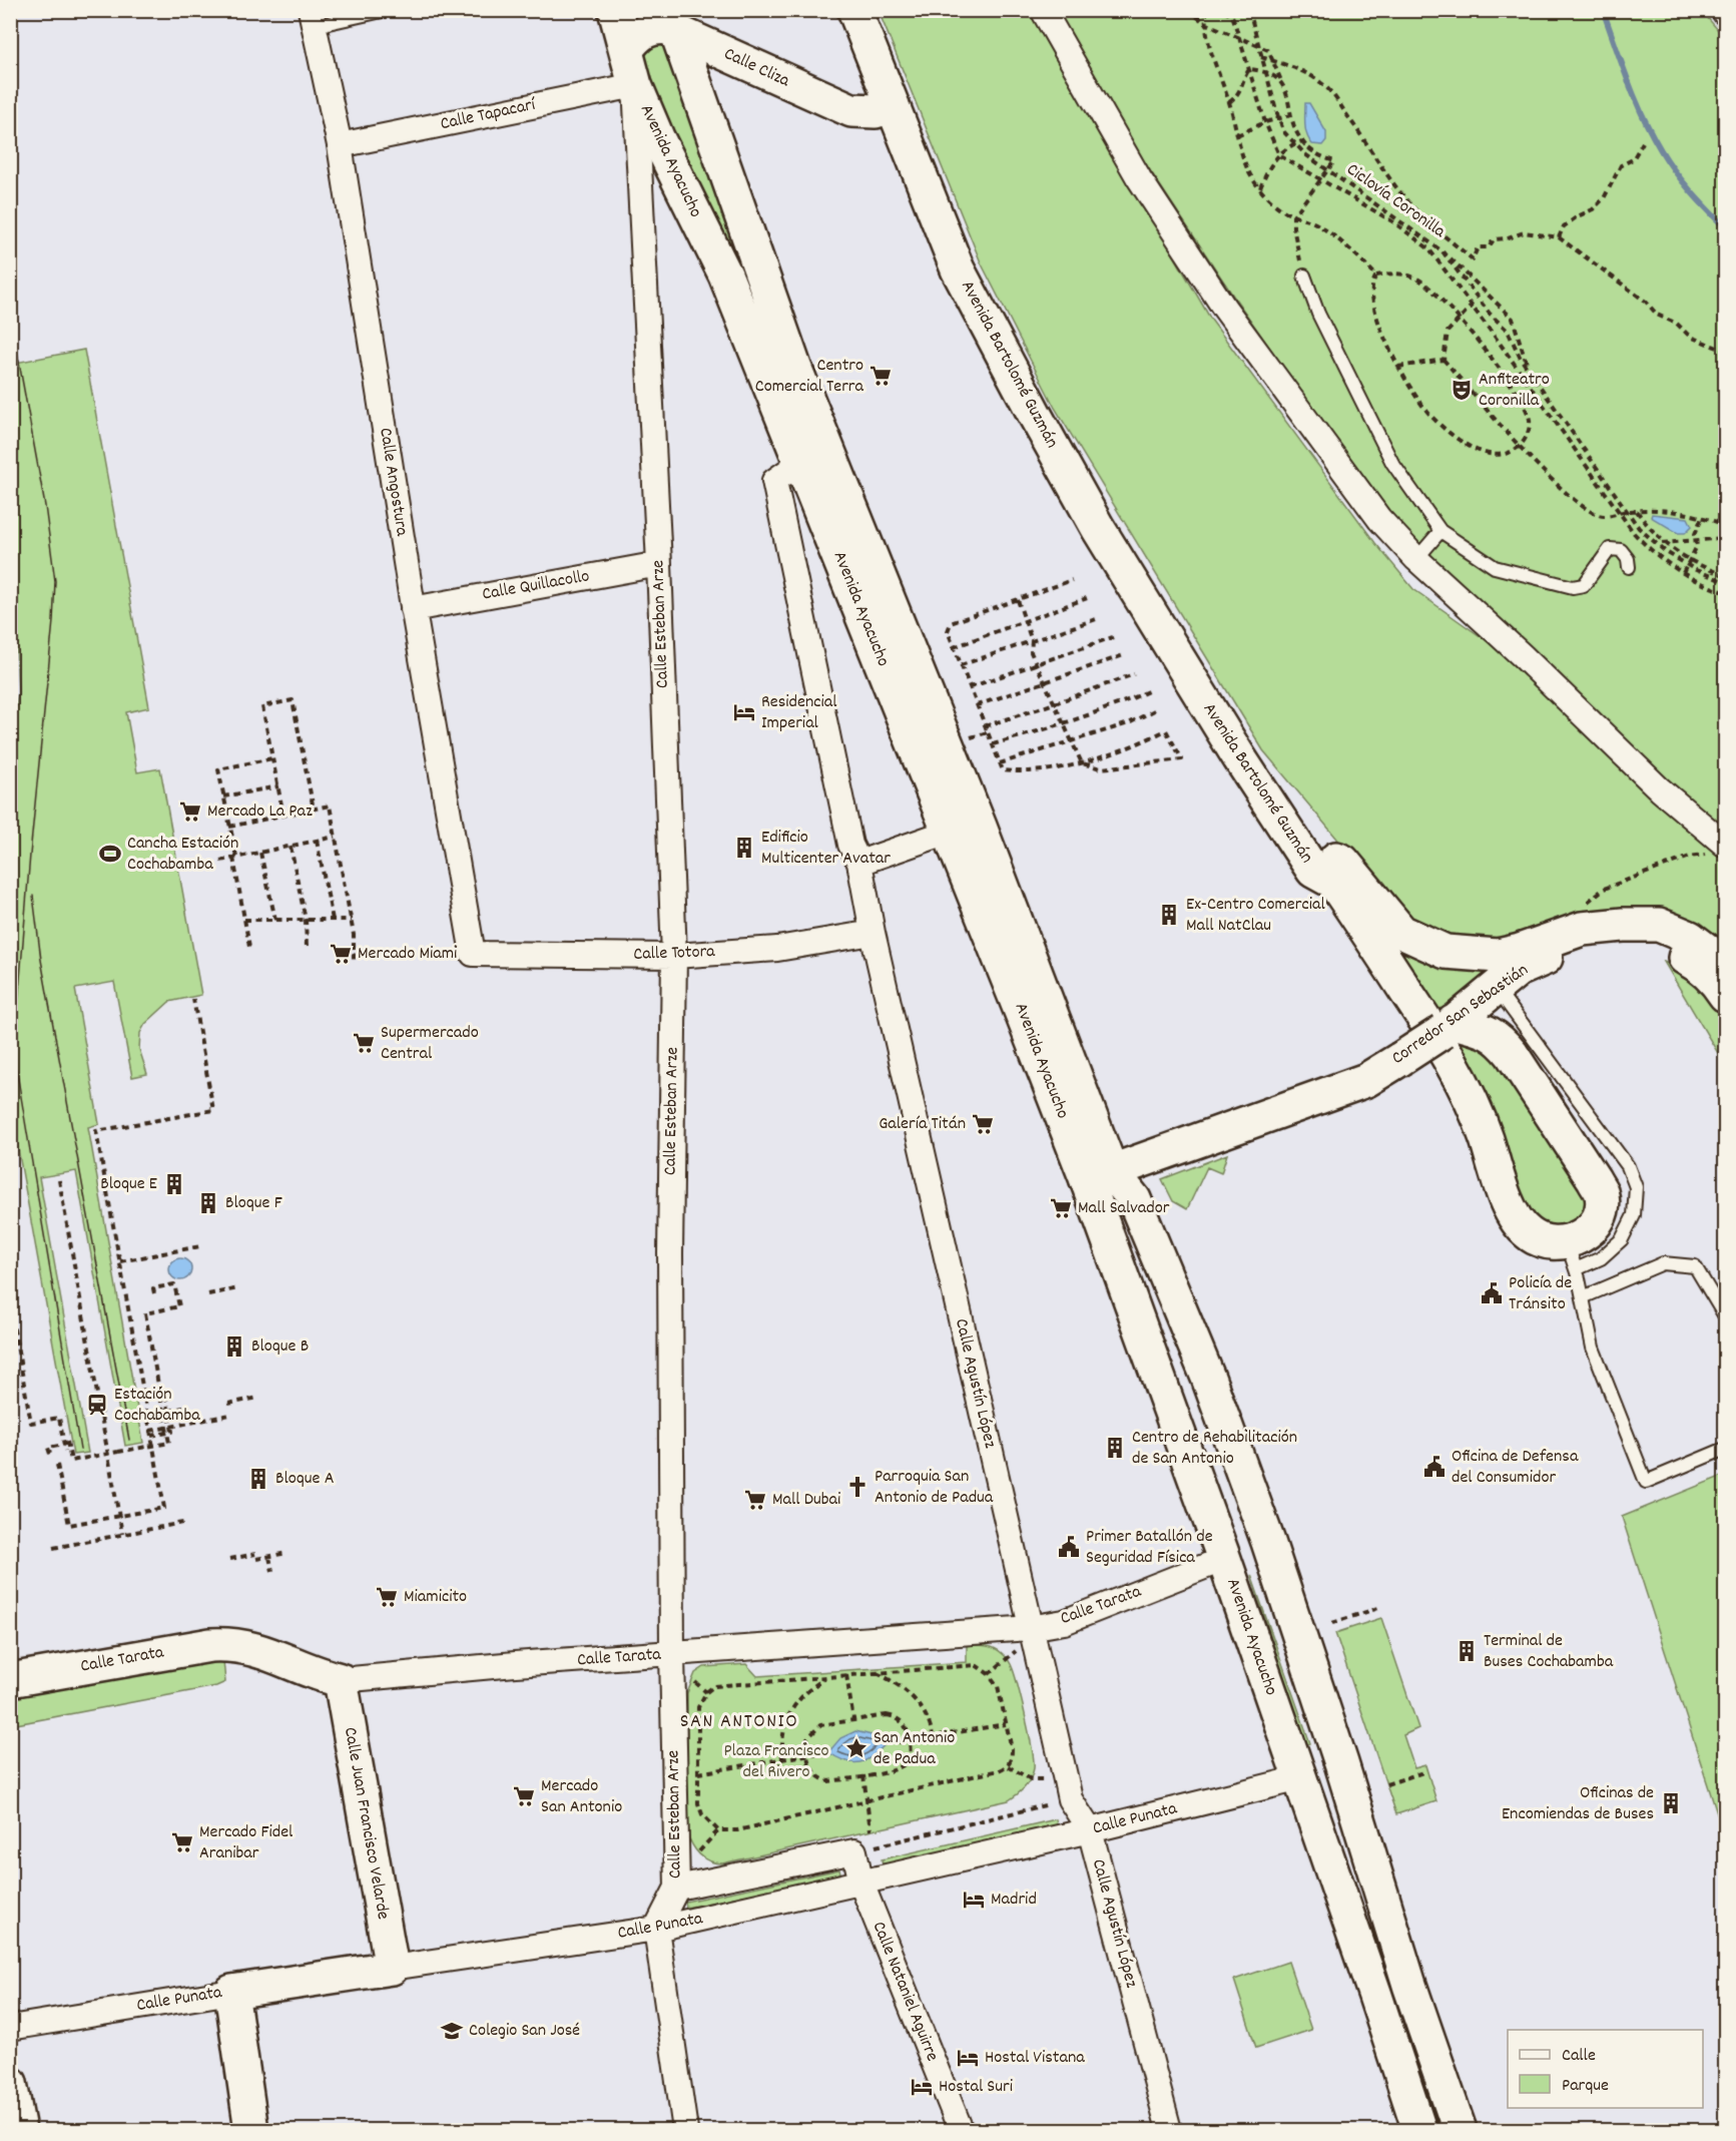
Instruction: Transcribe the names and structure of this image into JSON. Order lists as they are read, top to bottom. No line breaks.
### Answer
{"streets":{"main road":["Calle Cliza","Avenida Ayacucho","Avenida Bartolomé Guzmán","Corredor San Sebastián","Calle Tarata","Calle Punata","Calle Juan Francisco Velarde"],"street":["Calle Tapacarí","Calle Angostura","Calle Quillacollo","Calle Esteban Arze","Calle Totora","Calle Agustín López","Calle Nataniel Aguirre"],"path":["Ciclovía Coronilla"]},"crossings":[["Calle Cliza","Avenida Ayacucho"],["Calle Cliza","Avenida Bartolomé Guzmán"],["Calle Tapacarí","Avenida Ayacucho"],["Calle Tapacarí","Calle Angostura"],["Calle Tapacarí","Calle Esteban Arze"],["Avenida Ayacucho","Calle Esteban Arze"],["Avenida Ayacucho","Corredor San Sebastián"],["Avenida Ayacucho","Calle Agustín López"],["Avenida Ayacucho","Calle Tarata"],["Avenida Ayacucho","Calle Punata"],["Avenida Bartolomé Guzmán","Corredor San Sebastián"],["Calle Angostura","Calle Quillacollo"],["Calle Angostura","Calle Totora"],["Calle Quillacollo","Calle Esteban Arze"],["Calle Esteban Arze","Calle Totora"],["Calle Esteban Arze","Calle Tarata"],["Calle Esteban Arze","Calle Punata"],["Calle Totora","Calle Agustín López"],["Calle Agustín López","Calle Tarata"],["Calle Agustín López","Calle Punata"],["Calle Tarata","Calle Juan Francisco Velarde"],["Calle Punata","Calle Juan Francisco Velarde"],["Calle Punata","Calle Nataniel Aguirre"]],"districts":["SAN ANTONIO"],"parks":["Plaza Francisco del Rivero"],"places":{"supermarket":["Centro Comercial Terra","Mercado La Paz","Mercado Miami","Supermercado Central","Galería Titán","Mall Salvador","Mall Dubai","Miamicito","Mercado San Antonio","Mercado Fidel Aranibar"],"theatre":["Anfiteatro Coronilla"],"hotel":["Residencial Imperial","Madrid","Hostal Vistana","Hostal Suri"],"building":["Edificio Multicenter Avatar","Ex-Centro Comercial Mall NatClau","Bloque E","Bloque F","Bloque B","Centro de Rehabilitación de San Antonio","Bloque A","Terminal de Buses Cochabamba","Oficinas de Encomiendas de Buses"],"sports":["Cancha Estación Cochabamba"],"public building":["Policía de Tránsito","Oficina de Defensa del Consumidor","Primer Batallón de Seguridad Física"],"station":["Estación Cochabamba"],"church":["Parroquia San Antonio de Padua"],"place":["San Antonio de Padua"],"school or university":["Colegio San José"]},"legend":["Calle","Parque"]}
